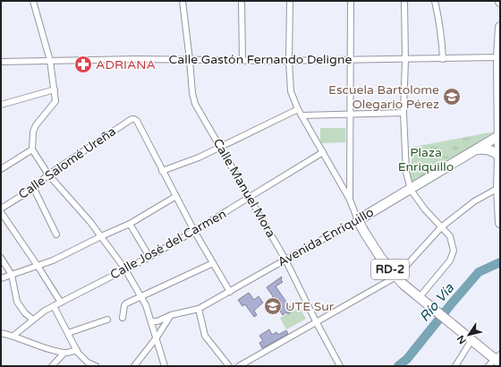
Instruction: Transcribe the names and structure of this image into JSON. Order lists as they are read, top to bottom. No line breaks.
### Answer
{"streets":{"main road":["Avenida Enriquillo","RD-2"],"street":["Calle Gastón Fernando Deligne","Calle Salomé Ureña","Calle Manuel Mora","Calle José del Carmen"]},"crossings":[["Calle Gastón Fernando Deligne","Calle Manuel Mora"],["Calle Manuel Mora","Avenida Enriquillo"],["Calle Manuel Mora","Calle José del Carmen"],["Avenida Enriquillo","RD-2"]],"water":["Río Vía"],"parks":["Plaza Enriquillo"],"places":{"pharmacy":["ADRIANA"],"school or university":["Escuela Bartolome Olegario Pérez","UTE Sur"]},"north":"bottom left"}
